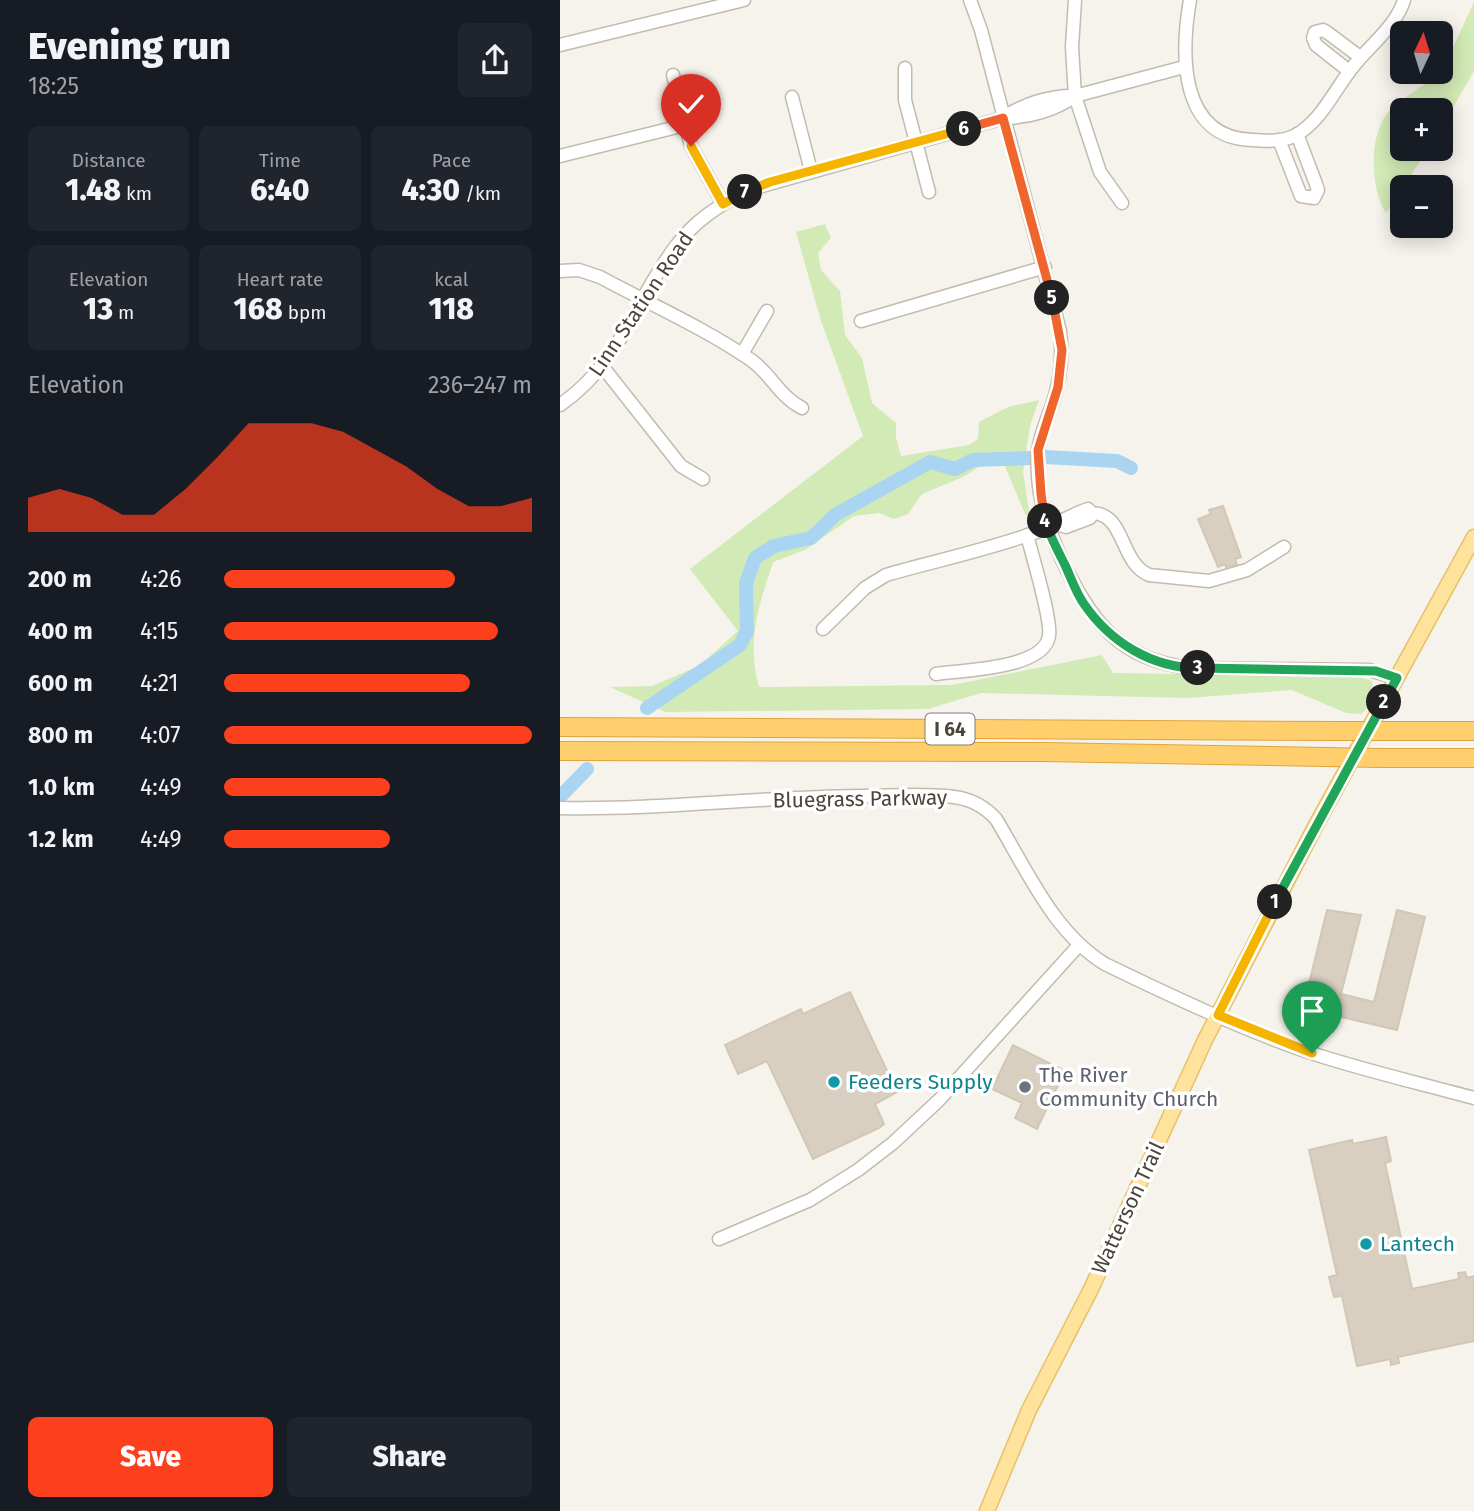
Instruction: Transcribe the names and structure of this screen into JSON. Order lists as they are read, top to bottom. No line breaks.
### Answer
{"streets":{"highway":["I 64"],"main road":["Watterson Trail"],"street":["Linn Station Road","Bluegrass Parkway"]},"crossings":[["Bluegrass Parkway","Watterson Trail"]],"places":["Feeders Supply","The River Community Church","Lantech"],"north":"top","page":{"heading":["Evening run","18:25"],"map_buttons":["+","−"],"pins":["6","7","5","4","3","2","1"],"stats":[["Distance","1.48 km"],["Time","6:40"],["Pace","4:30 /km"],["Elevation","13 m"],["Heart rate","168 bpm"],["kcal","118"]],"chart":["Elevation","236–247 m"],"list":[{"name":"200 m","note":"4:26"},{"name":"400 m","note":"4:15"},{"name":"600 m","note":"4:21"},{"name":"800 m","note":"4:07"},{"name":"1.0 km","note":"4:49"},{"name":"1.2 km","note":"4:49"}],"buttons":["Save","Share"]}}
